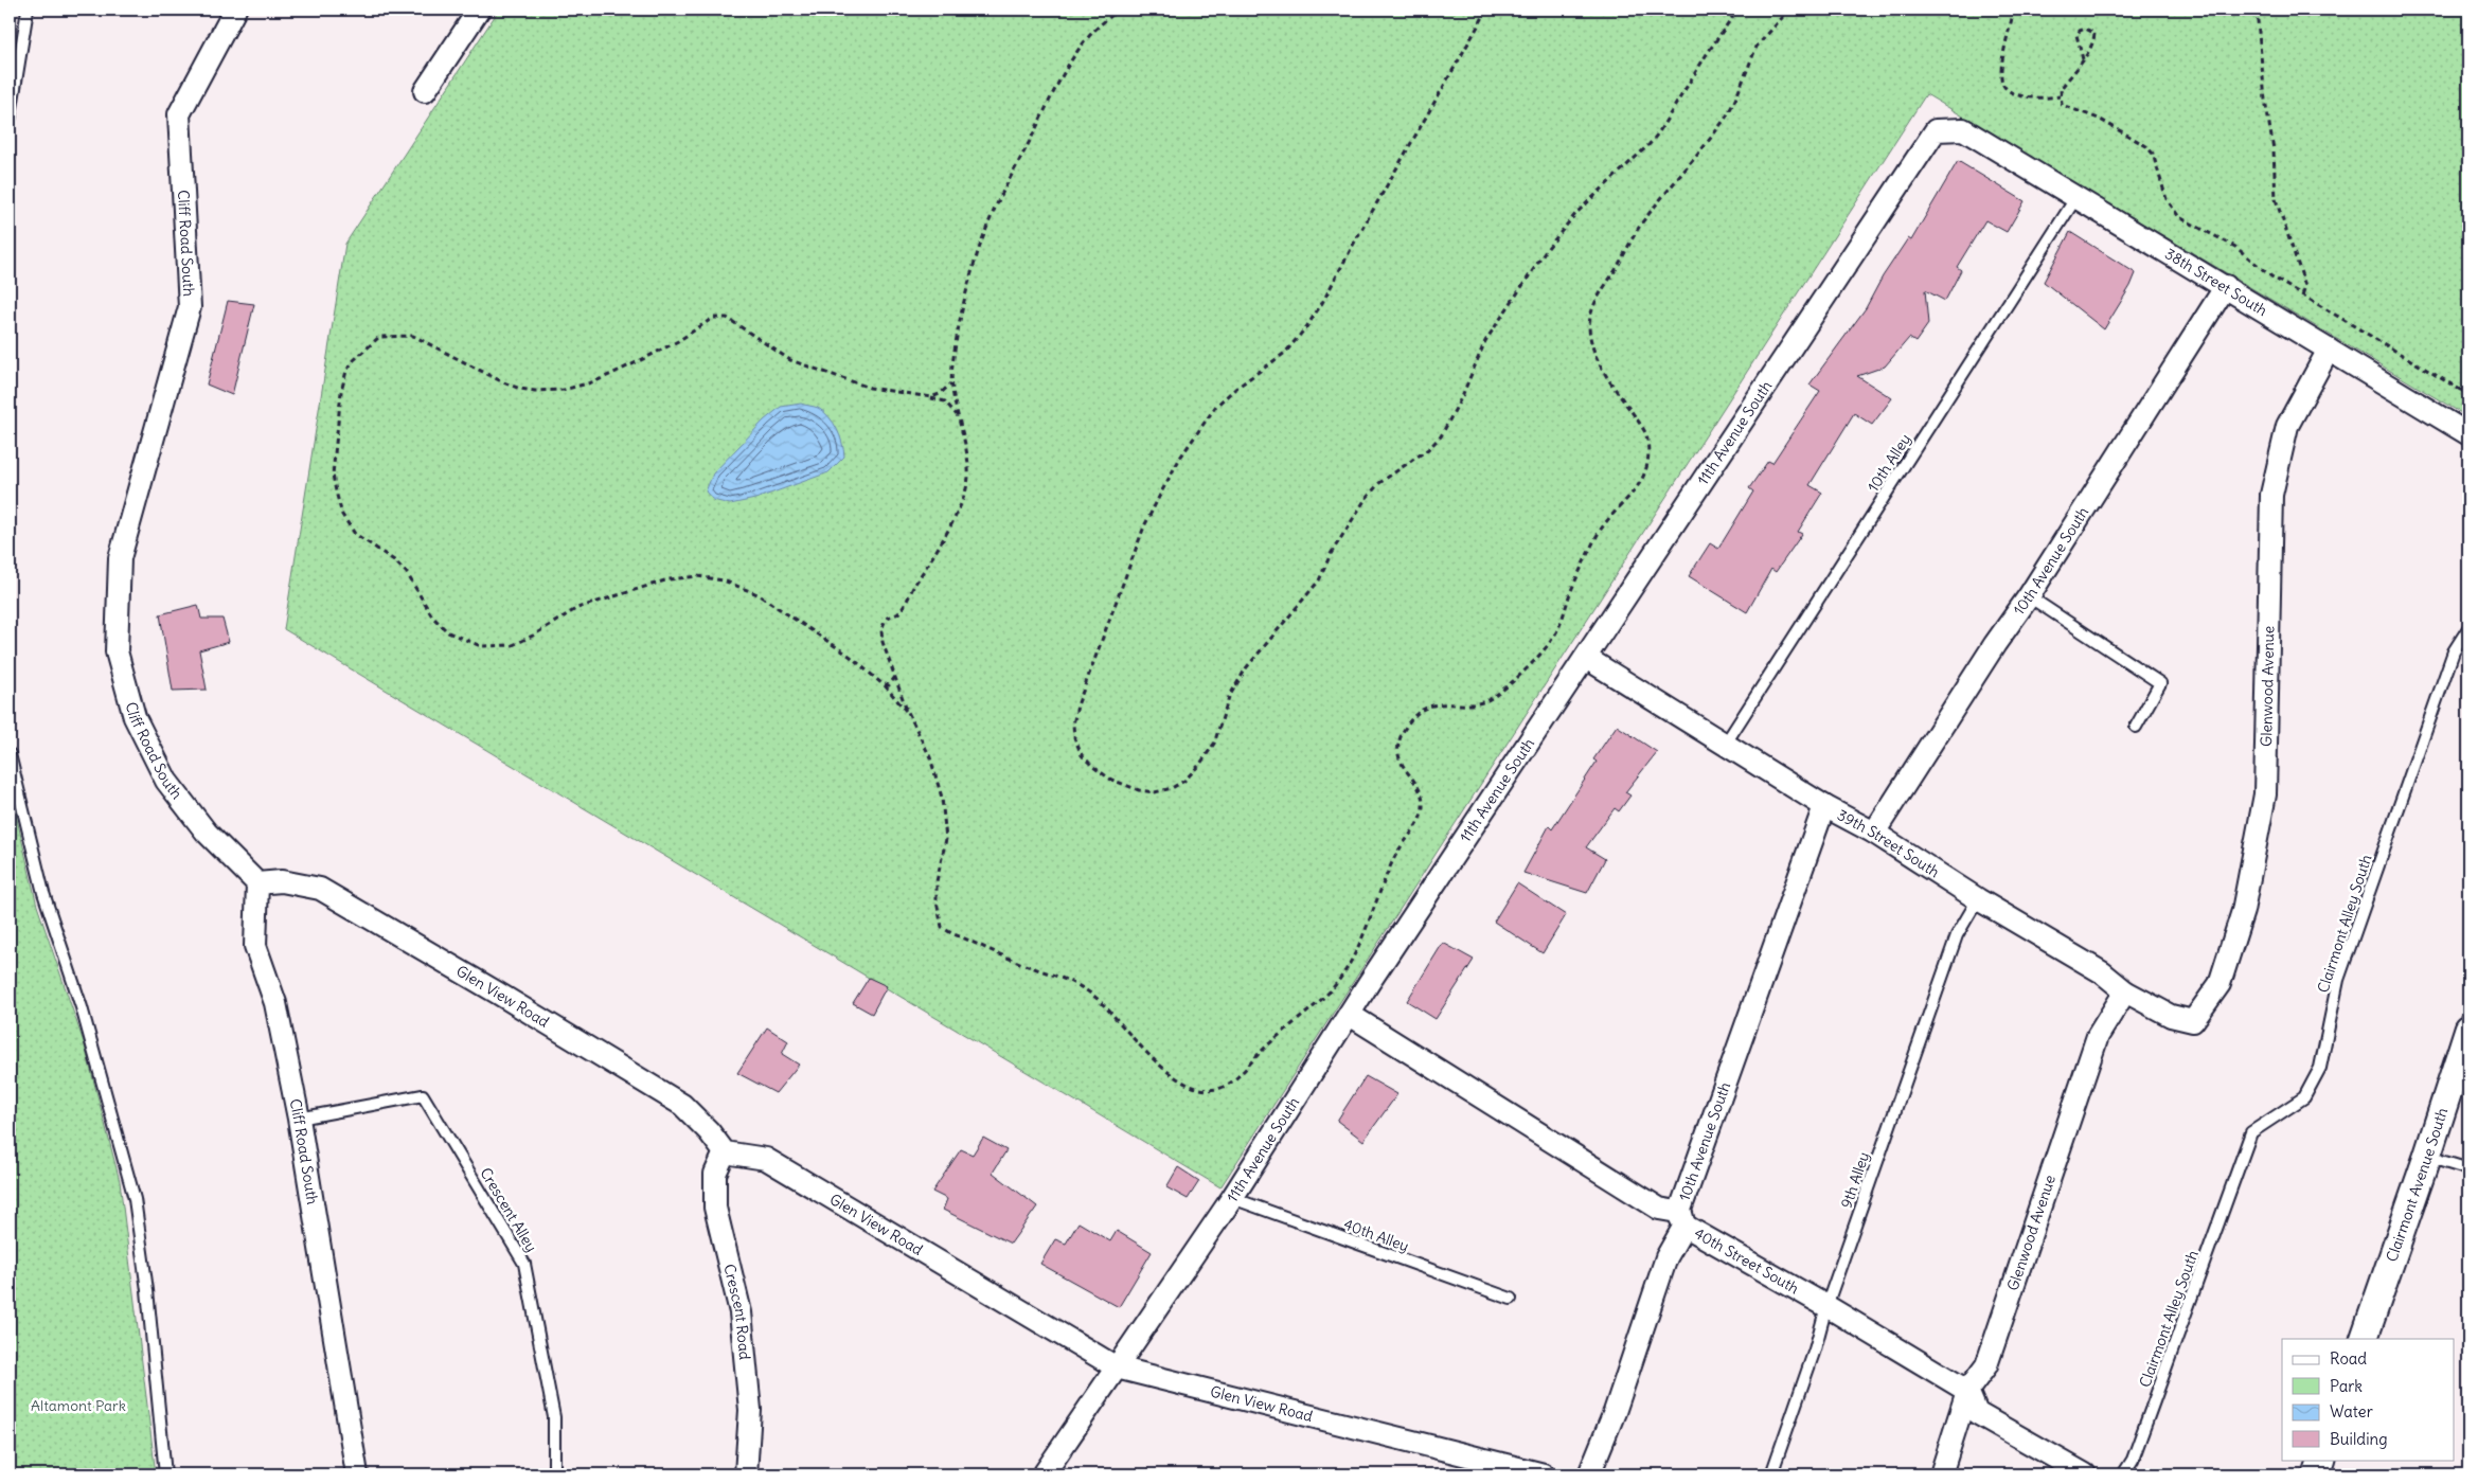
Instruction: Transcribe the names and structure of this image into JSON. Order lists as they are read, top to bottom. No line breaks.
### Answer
{"streets":{"street":["Cliff Road South","38th Street South","11th Avenue South","10th Avenue South","Glenwood Avenue","39th Street South","Glen View Road","Clairmont Avenue South","40th Street South","Crescent Road"],"lane":["10th Alley","Clairmont Alley South","9th Alley","Crescent Alley","40th Alley"]},"crossings":[["Cliff Road South","Glen View Road"],["Cliff Road South","Crescent Alley"],["38th Street South","11th Avenue South"],["38th Street South","10th Alley"],["38th Street South","10th Avenue South"],["38th Street South","Glenwood Avenue"],["11th Avenue South","39th Street South"],["11th Avenue South","Glen View Road"],["11th Avenue South","40th Alley"],["11th Avenue South","40th Street South"],["10th Alley","39th Street South"],["10th Avenue South","39th Street South"],["10th Avenue South","40th Street South"],["Glenwood Avenue","39th Street South"],["Glenwood Avenue","40th Street South"],["39th Street South","9th Alley"],["Glen View Road","Crescent Road"],["9th Alley","40th Street South"]],"parks":["Altamont Park"],"legend":["Road","Park","Water","Building"]}
